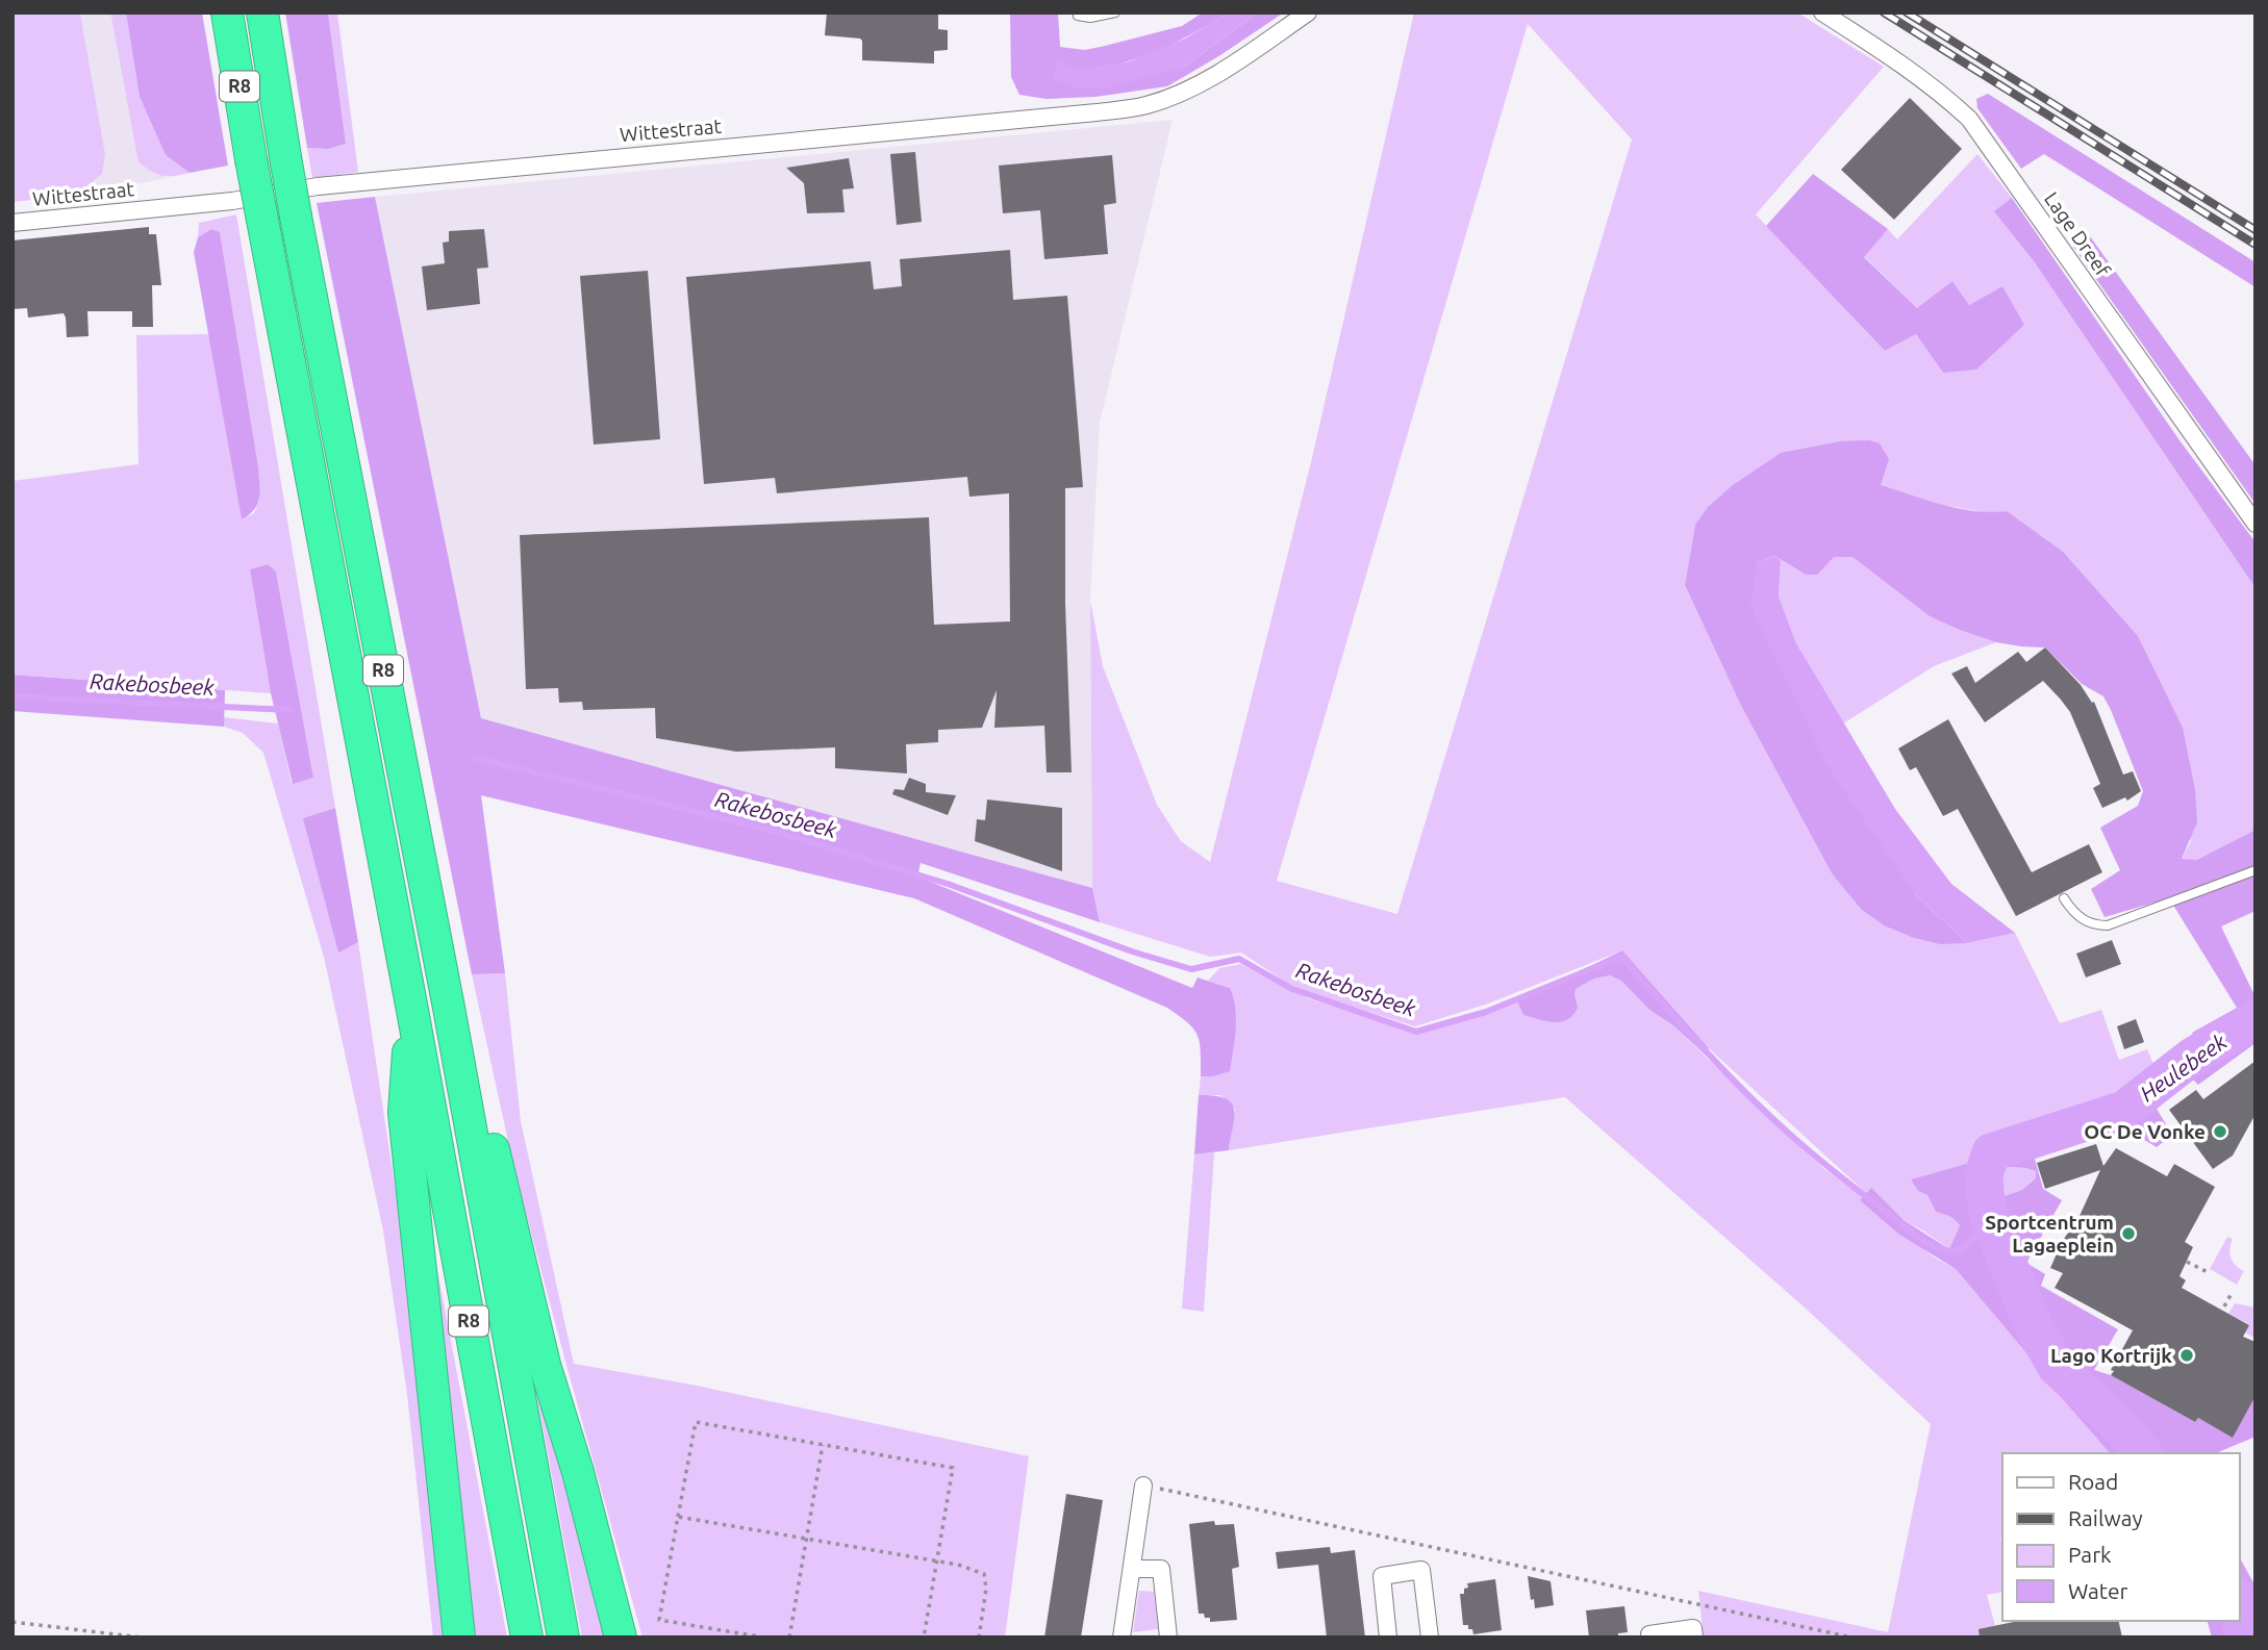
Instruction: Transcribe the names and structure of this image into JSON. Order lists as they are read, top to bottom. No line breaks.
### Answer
{"streets":{"highway":["R8"],"street":["Wittestraat","Lage Dreef"]},"water":["Rakebosbeek","Heulebeek"],"places":["OC De Vonke","Sportcentrum Lagaeplein","Lago Kortrijk"],"legend":["Road","Railway","Park","Water"]}
